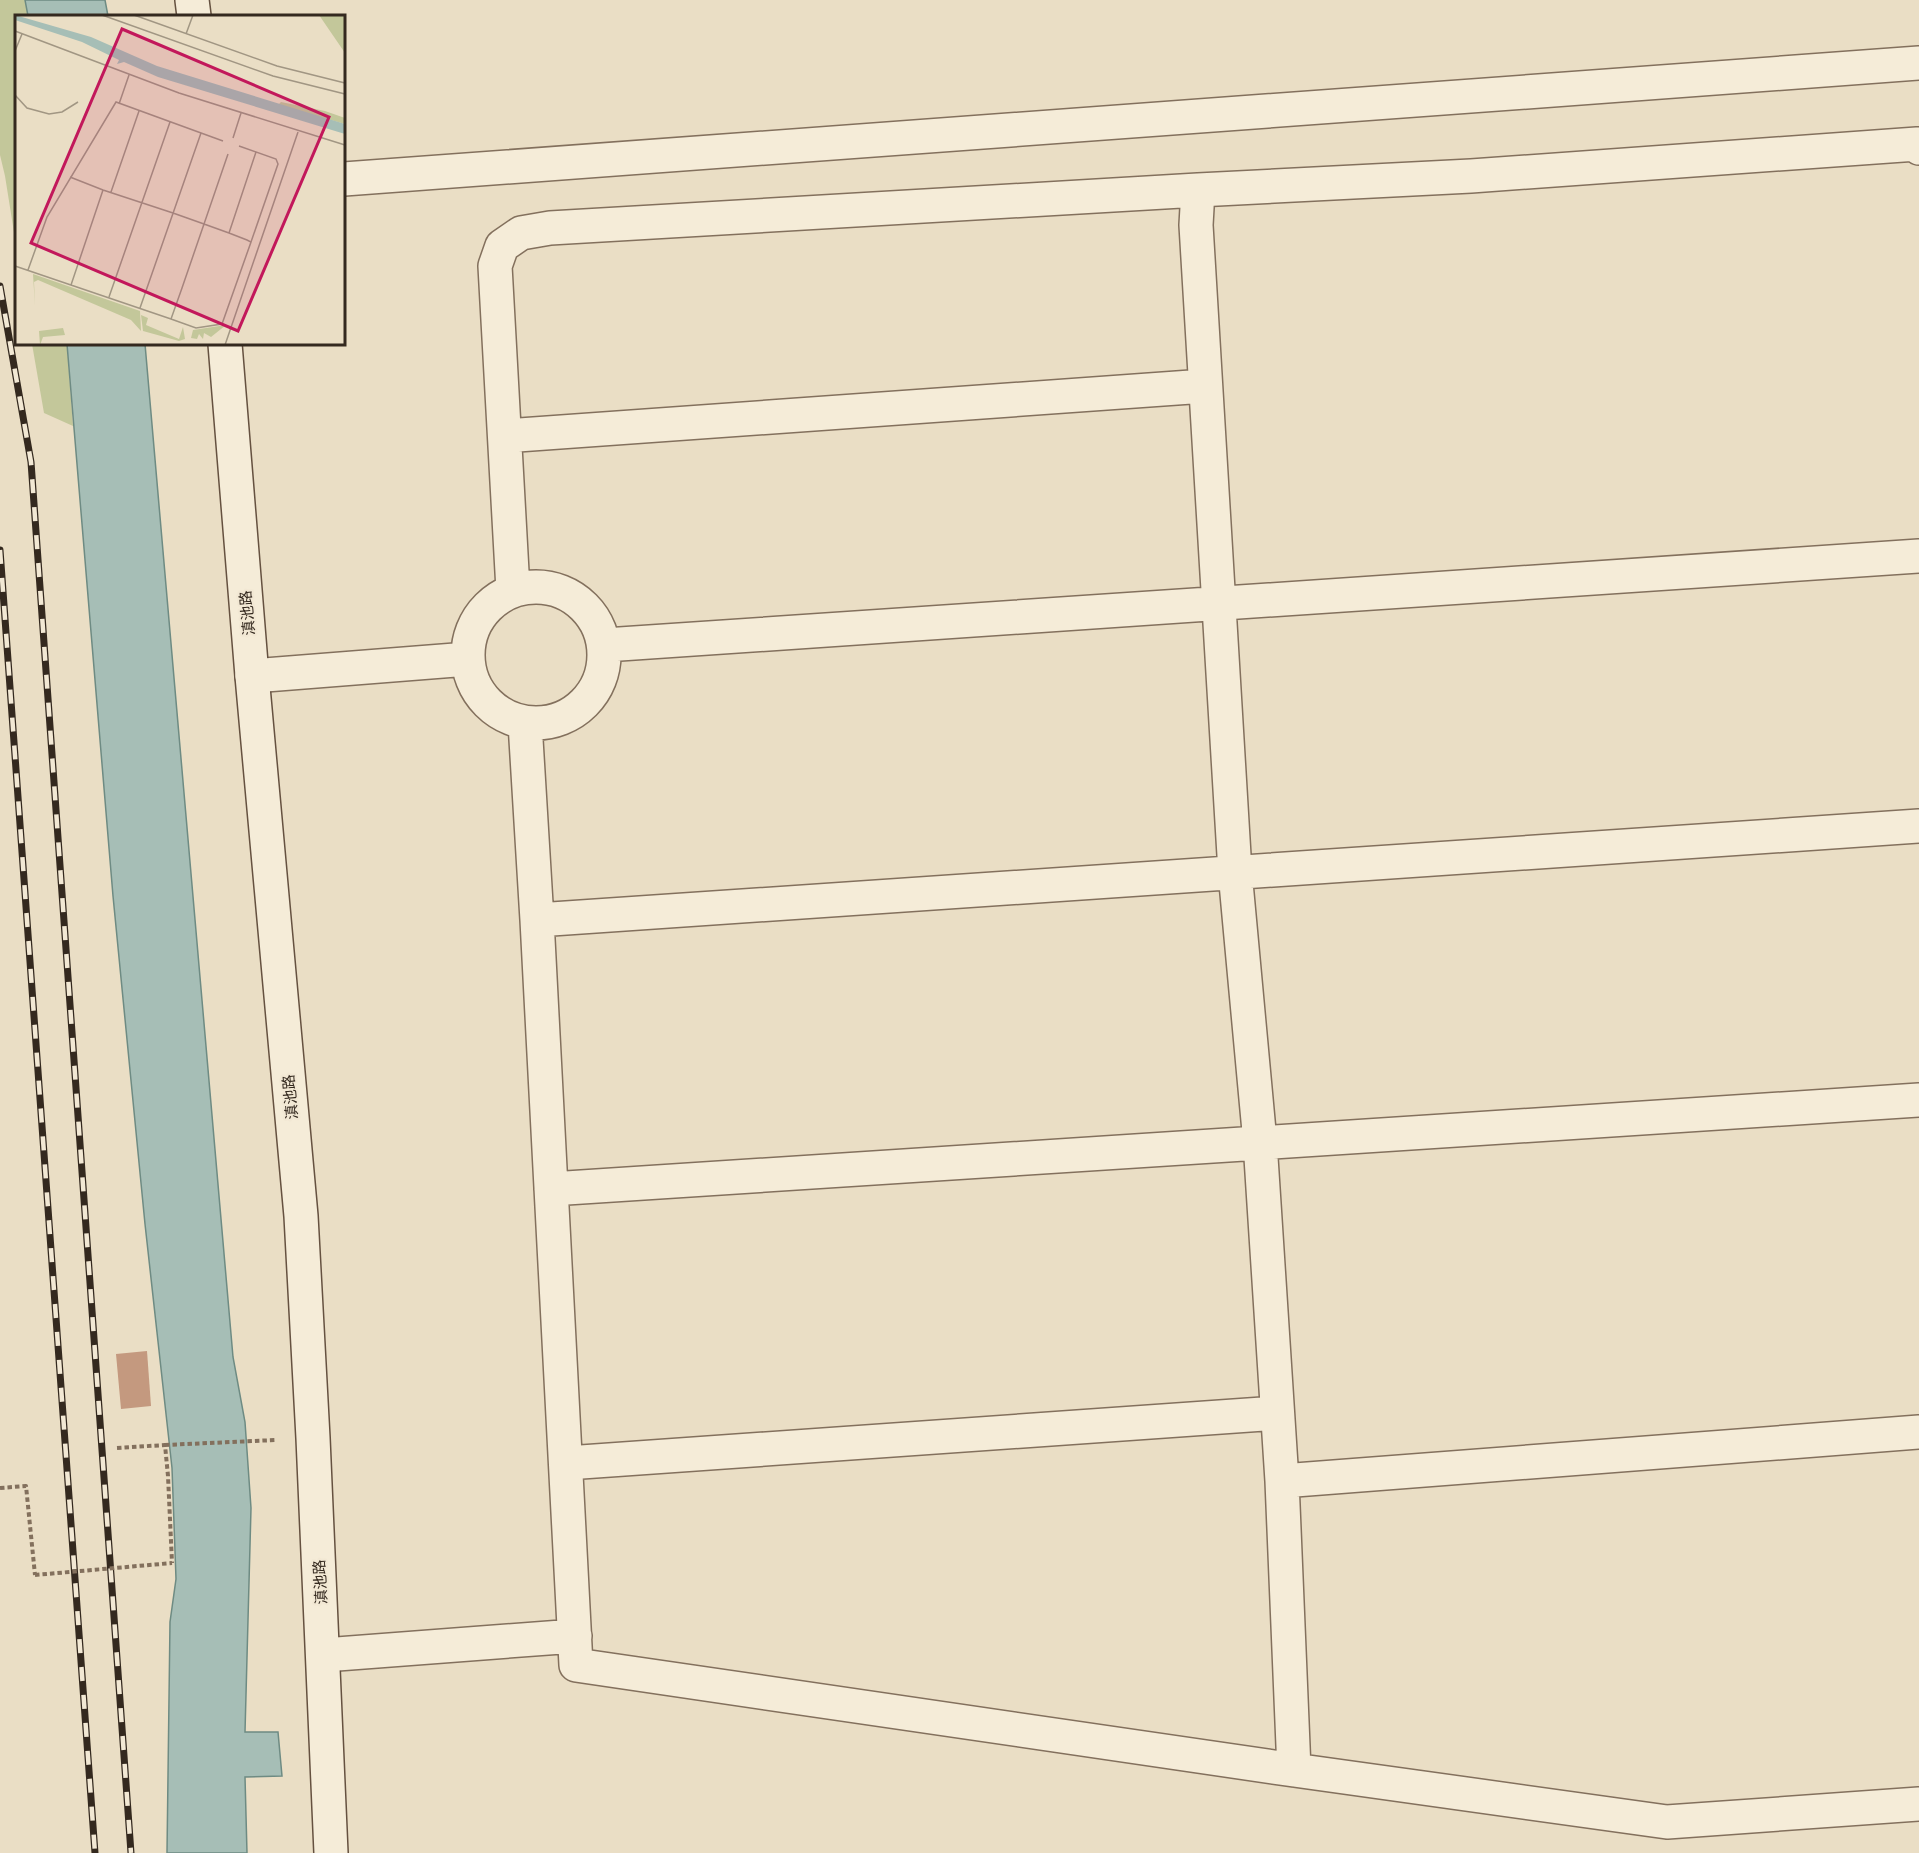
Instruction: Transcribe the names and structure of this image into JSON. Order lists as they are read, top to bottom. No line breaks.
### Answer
{"streets":{"street":["滇池路"]}}
